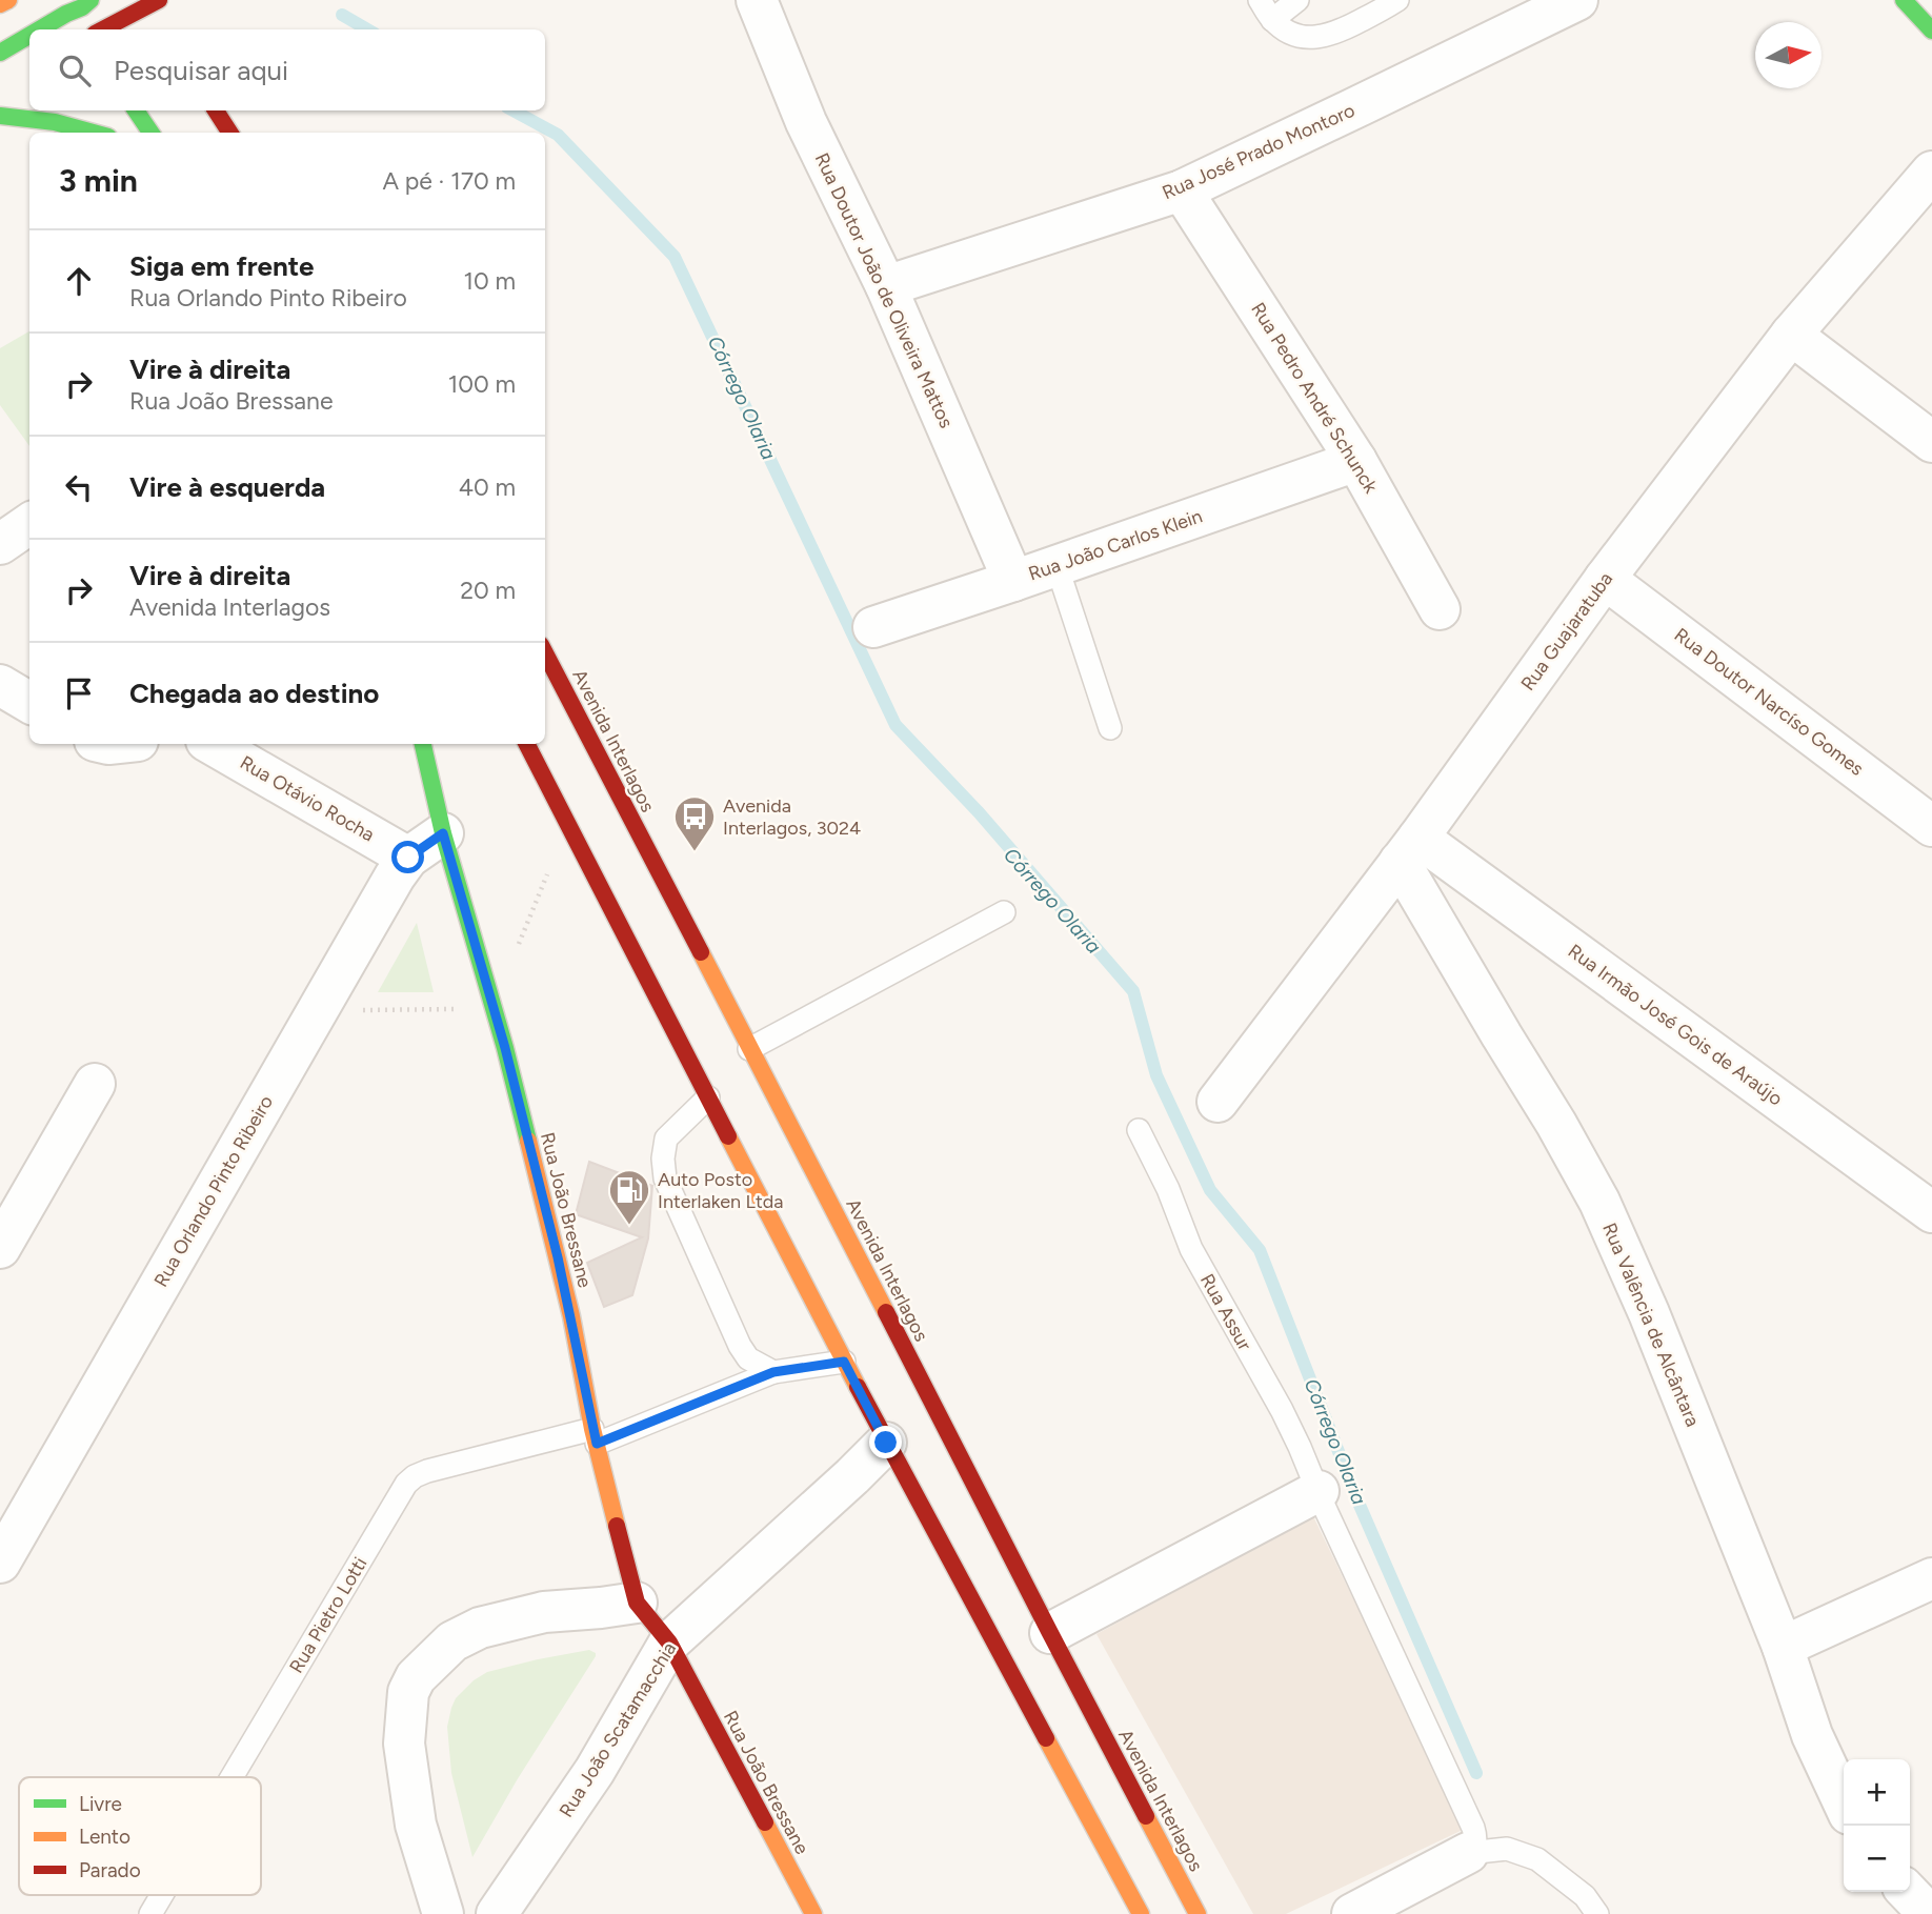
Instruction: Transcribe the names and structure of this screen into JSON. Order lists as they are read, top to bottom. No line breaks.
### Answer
{"streets":{"main road":["Avenida Interlagos","Rua João Bressane"],"street":["Rua José Prado Montoro","Rua Doutor João de Oliveira Mattos","Rua Pedro André Schunck","Rua João Carlos Klein","Rua Guajaratuba","Rua Doutor Narcíso Gomes","Rua Otávio Rocha","Rua Irmão José Gois de Araújo","Rua Orlando Pinto Ribeiro","Rua Valência de Alcântara","Rua João Scatamacchia"],"lane":["Rua Assur","Rua Pietro Lotti"]},"crossings":[["Rua José Prado Montoro","Rua Doutor João de Oliveira Mattos"],["Rua José Prado Montoro","Rua Pedro André Schunck"],["Rua Doutor João de Oliveira Mattos","Rua João Carlos Klein"],["Rua Pedro André Schunck","Rua João Carlos Klein"],["Rua Guajaratuba","Rua Doutor Narcíso Gomes"],["Rua Guajaratuba","Rua Irmão José Gois de Araújo"],["Rua Guajaratuba","Rua Valência de Alcântara"],["Rua Otávio Rocha","Rua Orlando Pinto Ribeiro"],["Rua Irmão José Gois de Araújo","Rua Valência de Alcântara"],["Rua Orlando Pinto Ribeiro","Rua João Bressane"],["Rua João Bressane","Rua Pietro Lotti"],["Rua João Bressane","Rua João Scatamacchia"]],"water":["Córrego Olaria"],"places":{"bus stop":["Avenida Interlagos, 3024"],"fuel station":["Auto Posto Interlaken Ltda"]},"legend":["Livre","Lento","Parado"],"north":"right","page":{"search":"Pesquisar aqui","heading":["3 min","A pé · 170 m"],"list":[["Siga em frente","Rua Orlando Pinto Ribeiro","10 m"],["Vire à direita","Rua João Bressane","100 m"],["Vire à esquerda","40 m"],["Vire à direita","Avenida Interlagos","20 m"],"Chegada ao destino"],"map_buttons":["+","−"]}}
